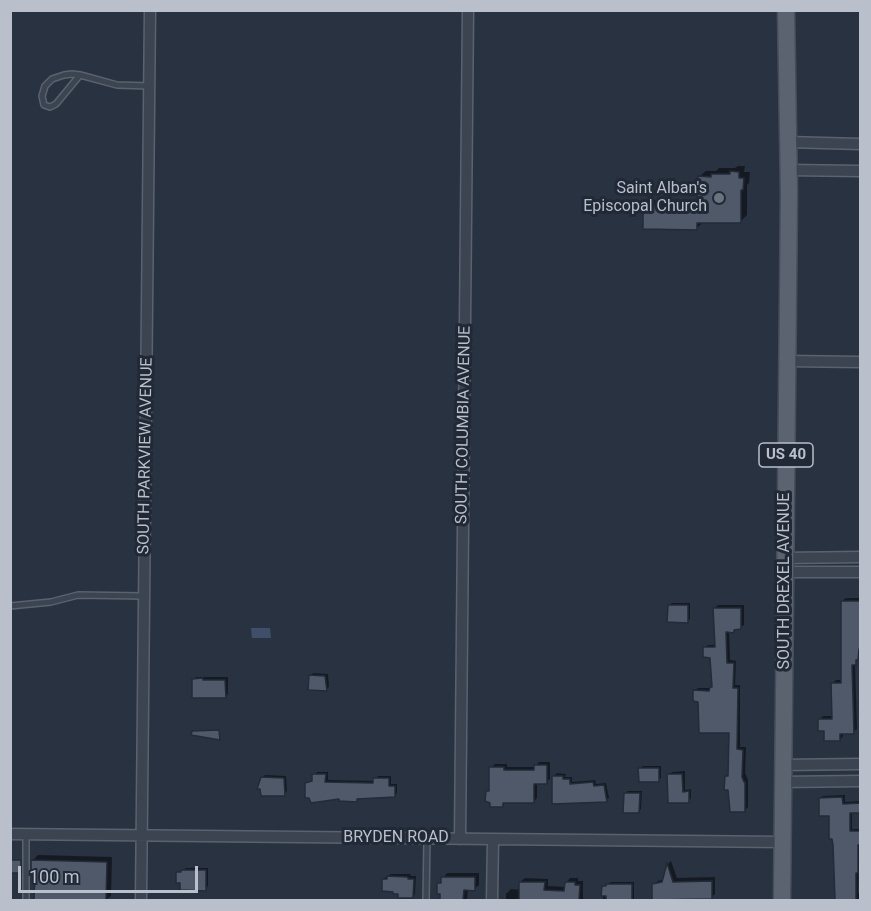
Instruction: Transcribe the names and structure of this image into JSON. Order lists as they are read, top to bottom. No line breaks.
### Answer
{"streets":{"main road":["US 40","SOUTH DREXEL AVENUE"],"street":["SOUTH COLUMBIA AVENUE","SOUTH PARKVIEW AVENUE","BRYDEN ROAD"]},"crossings":[["SOUTH COLUMBIA AVENUE","BRYDEN ROAD"],["SOUTH PARKVIEW AVENUE","BRYDEN ROAD"],["SOUTH DREXEL AVENUE","BRYDEN ROAD"]],"places":["Saint Alban's Episcopal Church"],"scale_bar":"100 m"}
